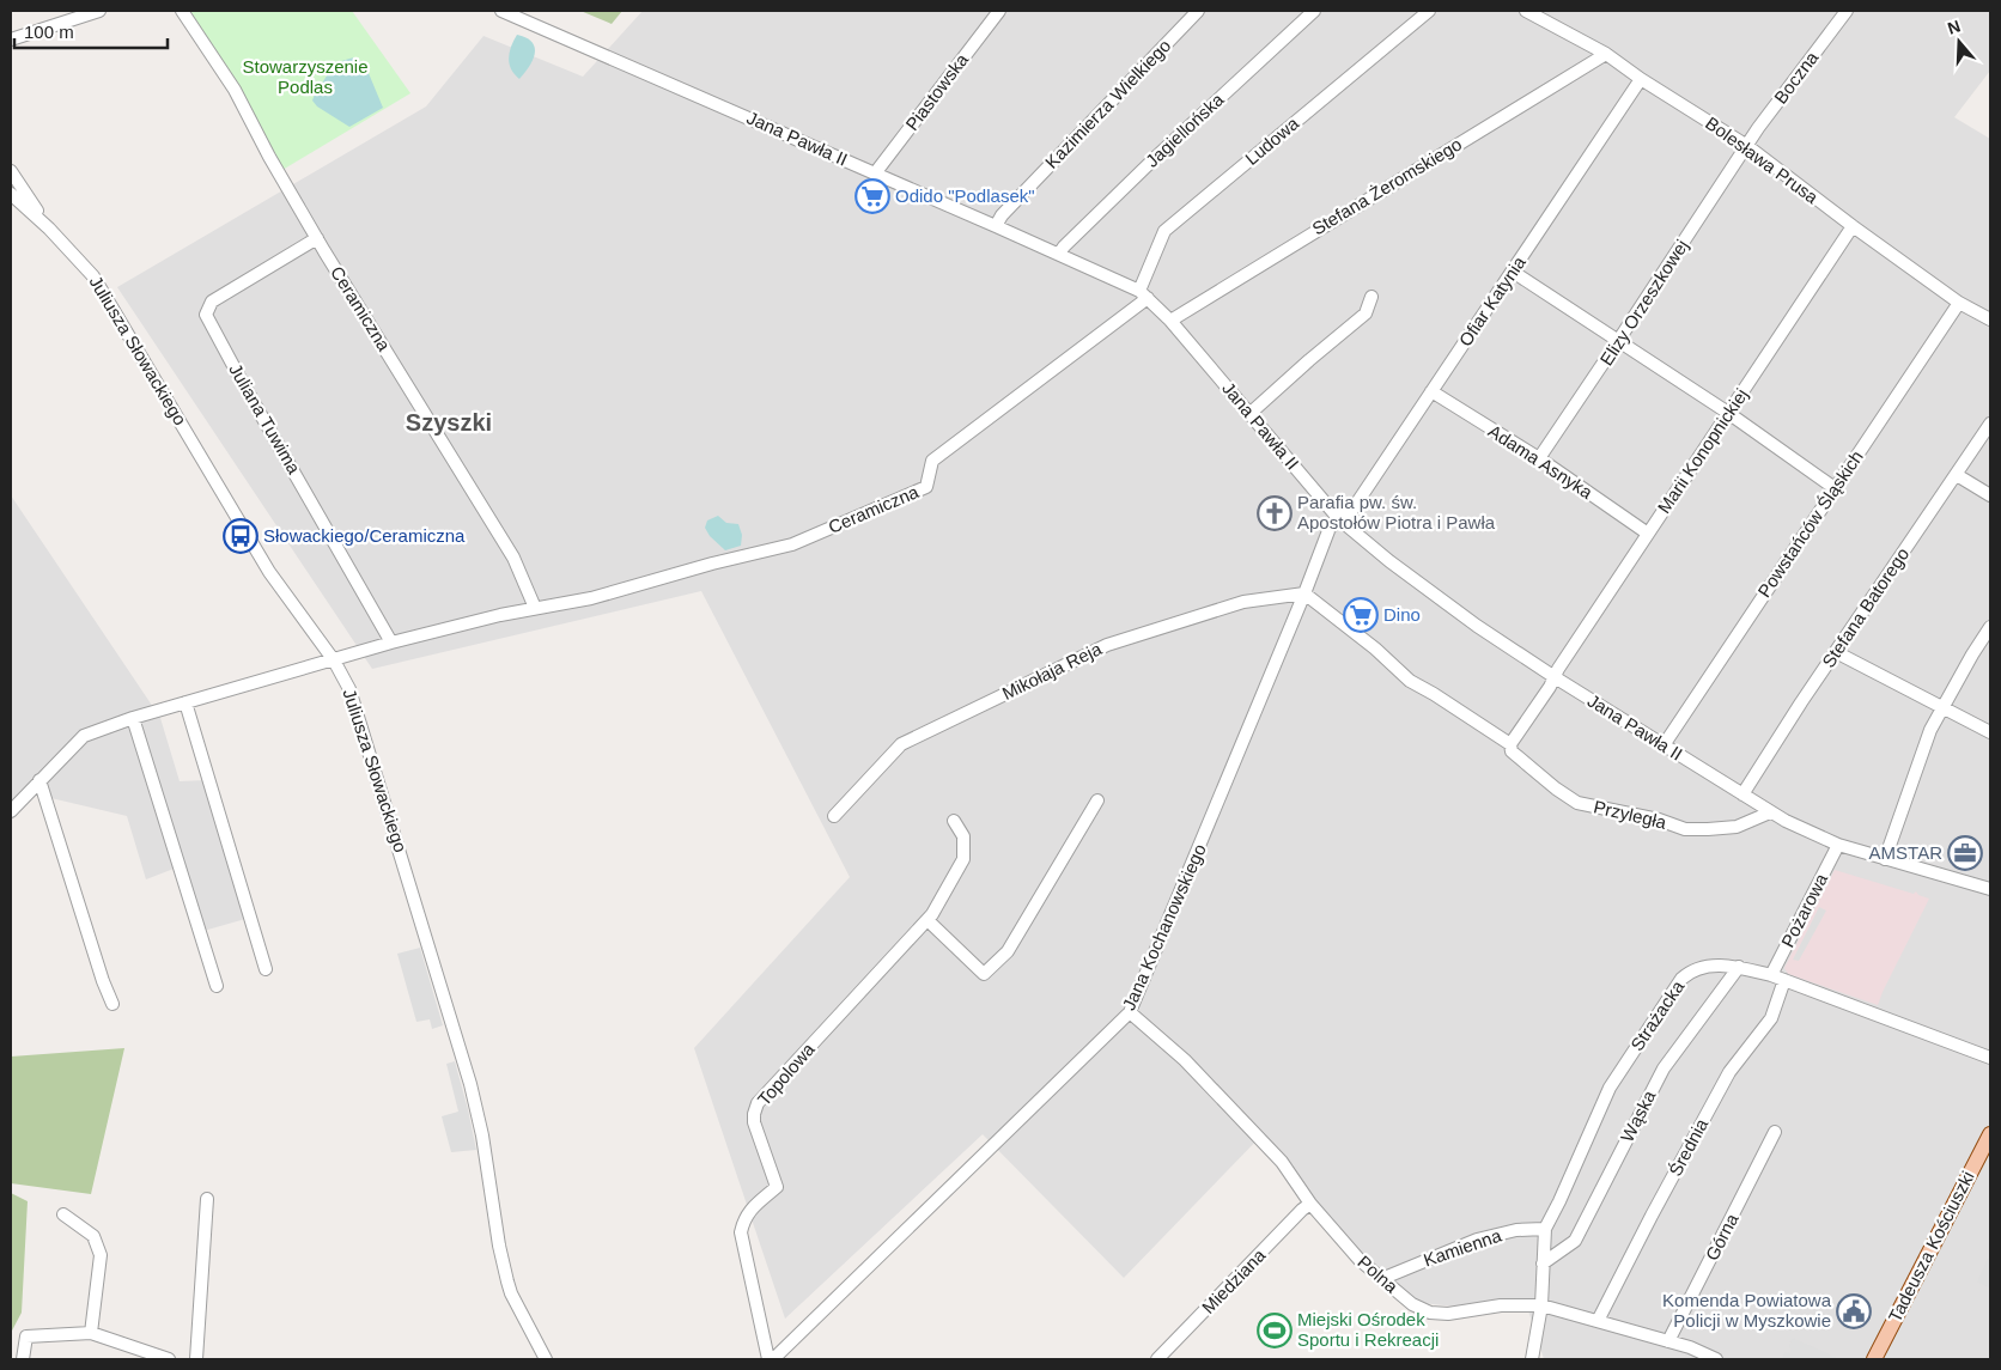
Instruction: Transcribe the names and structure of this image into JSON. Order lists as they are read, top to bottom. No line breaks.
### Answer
{"streets":{"main road":["Tadeusza Kościuszki"],"street":["Boczna","Piastowska","Kazimierza Wielkiego","Jagiellońska","Jana Pawła II","Ludowa","Bolesława Prusa","Stefana Żeromskiego","Ofiar Katynia","Elizy Orzeszkowej","Ceramiczna","Juliusza Słowackiego","Juliana Tuwima","Marii Konopnickiej","Adama Asnyka","Powstańców Śląskich","Stefana Batorego","Mikołaja Reja","Przyległa","Pożarowa","Jana Kochanowskiego","Strażacka","Topolowa","Wąska","Średnia","Górna","Kamienna","Polna","Miedziana"]},"crossings":[["Boczna","Bolesława Prusa"],["Boczna","Elizy Orzeszkowej"],["Piastowska","Jana Pawła II"],["Kazimierza Wielkiego","Jana Pawła II"],["Jagiellońska","Jana Pawła II"],["Jana Pawła II","Ludowa"],["Jana Pawła II","Stefana Żeromskiego"],["Jana Pawła II","Ofiar Katynia"],["Jana Pawła II","Ceramiczna"],["Jana Pawła II","Marii Konopnickiej"],["Jana Pawła II","Powstańców Śląskich"],["Jana Pawła II","Stefana Batorego"],["Jana Pawła II","Przyległa"],["Jana Pawła II","Pożarowa"],["Jana Pawła II","Jana Kochanowskiego"],["Ludowa","Ceramiczna"],["Bolesława Prusa","Stefana Żeromskiego"],["Bolesława Prusa","Ofiar Katynia"],["Bolesława Prusa","Elizy Orzeszkowej"],["Bolesława Prusa","Marii Konopnickiej"],["Bolesława Prusa","Powstańców Śląskich"],["Ofiar Katynia","Adama Asnyka"],["Ofiar Katynia","Jana Kochanowskiego"],["Elizy Orzeszkowej","Adama Asnyka"],["Ceramiczna","Juliusza Słowackiego"],["Ceramiczna","Juliana Tuwima"],["Marii Konopnickiej","Adama Asnyka"],["Mikołaja Reja","Przyległa"],["Mikołaja Reja","Jana Kochanowskiego"],["Przyległa","Jana Kochanowskiego"],["Pożarowa","Strażacka"],["Jana Kochanowskiego","Polna"],["Strażacka","Wąska"],["Strażacka","Średnia"],["Strażacka","Kamienna"],["Strażacka","Polna"],["Średnia","Polna"],["Górna","Polna"],["Kamienna","Polna"],["Polna","Miedziana"]],"districts":["Szyszki"],"parks":["Stowarzyszenie Podlas"],"places":{"supermarket":["Odido \"Podlasek\"","Dino"],"church":["Parafia pw. św. Apostołów Piotra i Pawła"],"bus stop":["Słowackiego/Ceramiczna"],"office":["AMSTAR"],"public building":["Komenda Powiatowa Policji w Myszkowie"],"sports":["Miejski Ośrodek Sportu i Rekreacji"]},"scale_bar":"100 m","north":"top"}
